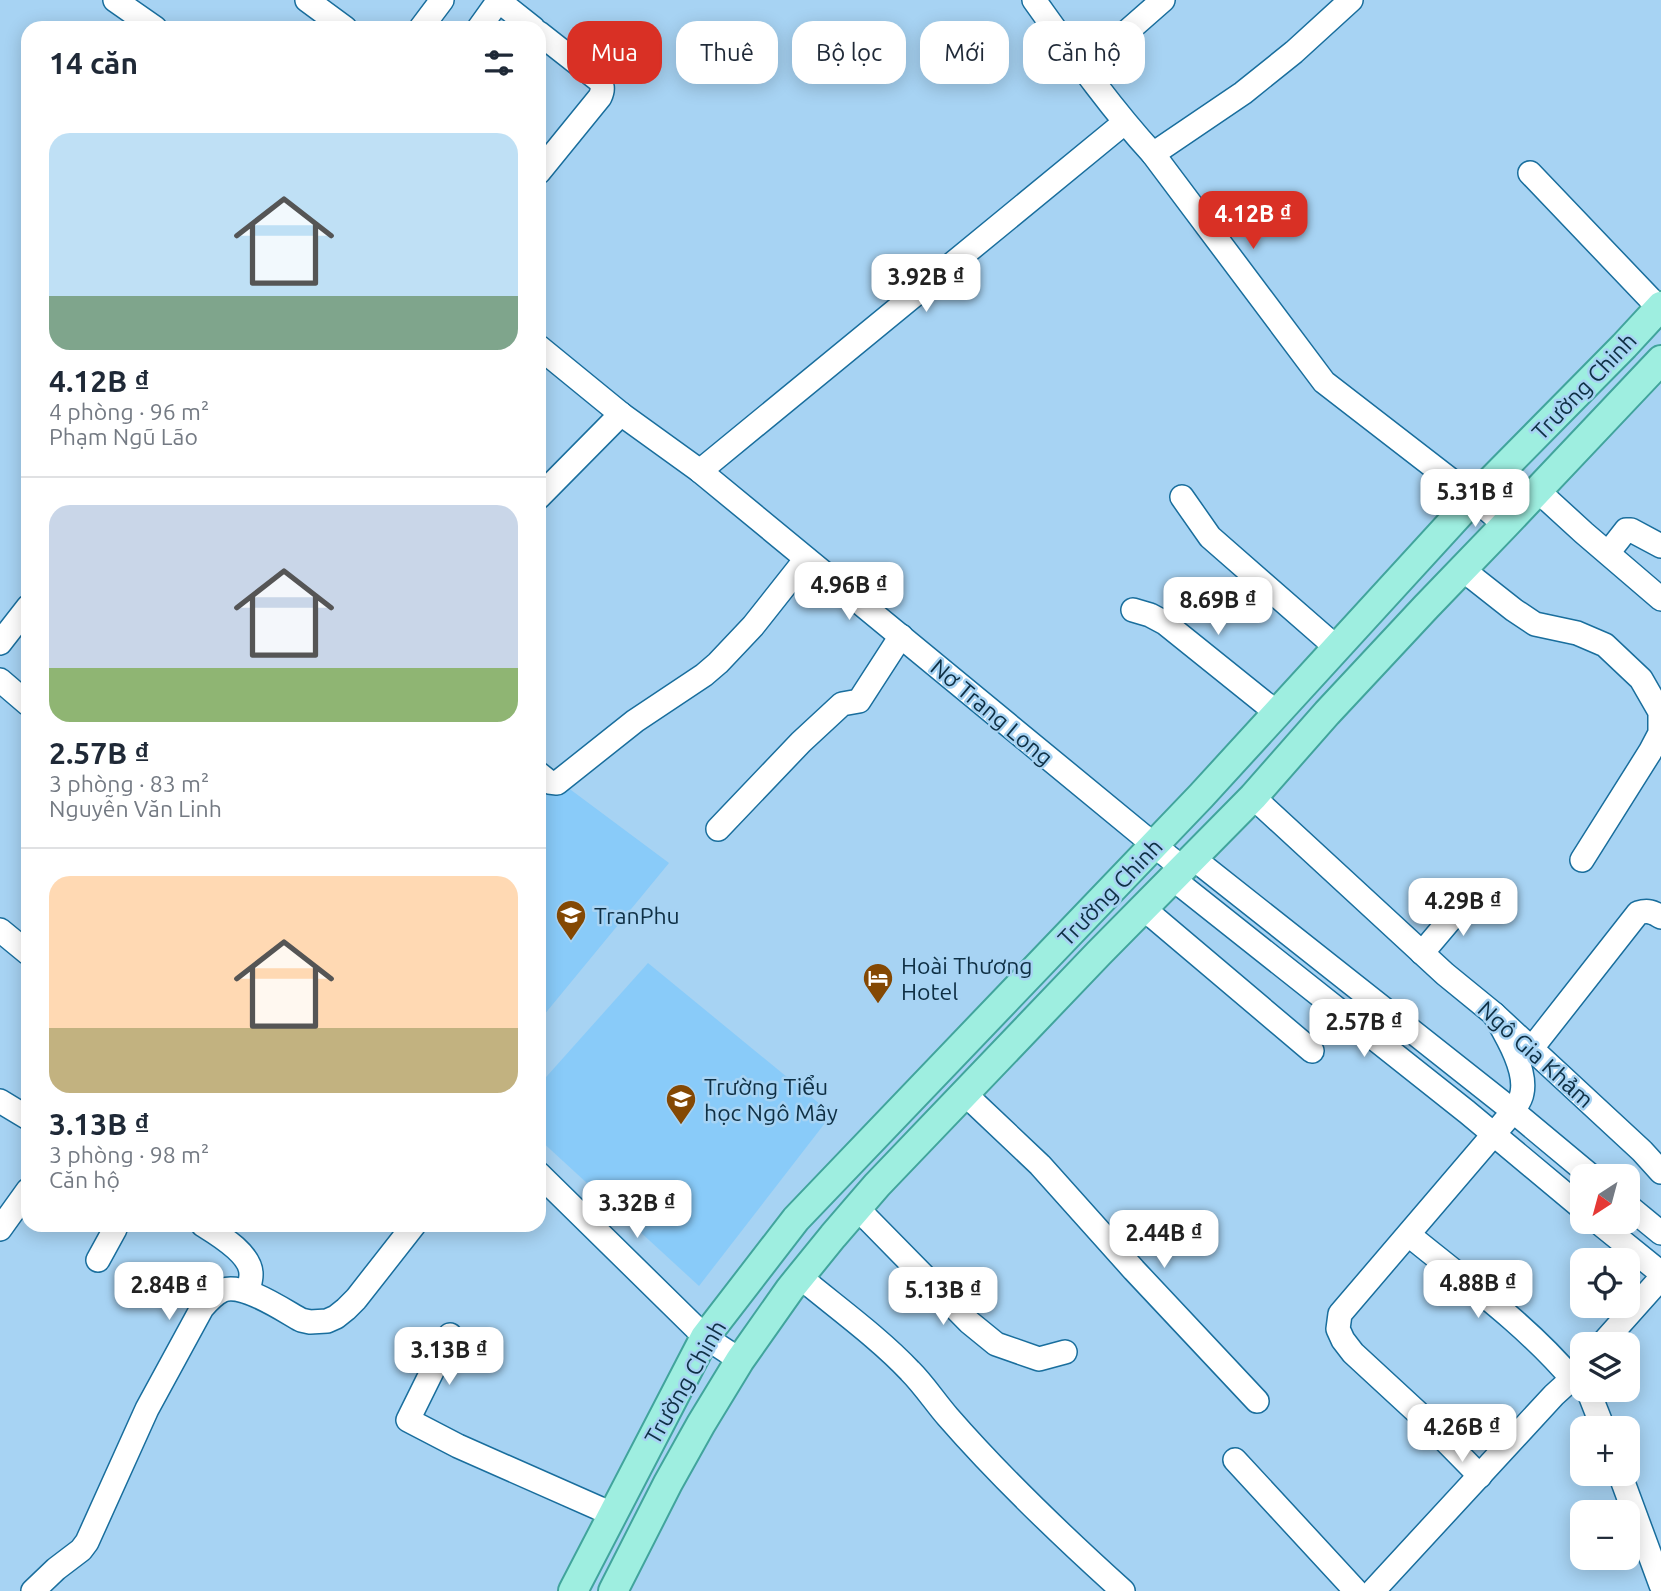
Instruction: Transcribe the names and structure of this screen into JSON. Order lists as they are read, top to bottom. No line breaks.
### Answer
{"streets":{"main road":["Trường Chinh"],"street":["Nơ Trang Long","Ngô Gia Khảm"]},"crossings":[["Trường Chinh","Nơ Trang Long"],["Trường Chinh","Ngô Gia Khảm"]],"places":{"school or university":["TranPhu","Trường Tiểu học Ngô Mây"],"hotel":["Hoài Thương Hotel"]},"north":"bottom left","page":{"chip":["Mua","Thuê","Bộ lọc","Mới","Căn hộ"],"heading":"14 căn","list":[{"name":"4.12B ₫","note":"4 phòng · 96 m² · Phạm Ngũ Lão"},{"name":"2.57B ₫","note":"3 phòng · 83 m² · Nguyễn Văn Linh"},{"name":"3.13B ₫","note":"3 phòng · 98 m² · Căn hộ"}],"price":["4.12B ₫","3.92B ₫","5.31B ₫","4.96B ₫","8.69B ₫","4.29B ₫","2.57B ₫","3.32B ₫","2.44B ₫","4.88B ₫","2.84B ₫","5.13B ₫","3.13B ₫","4.26B ₫"],"map_buttons":["+","−"]}}
